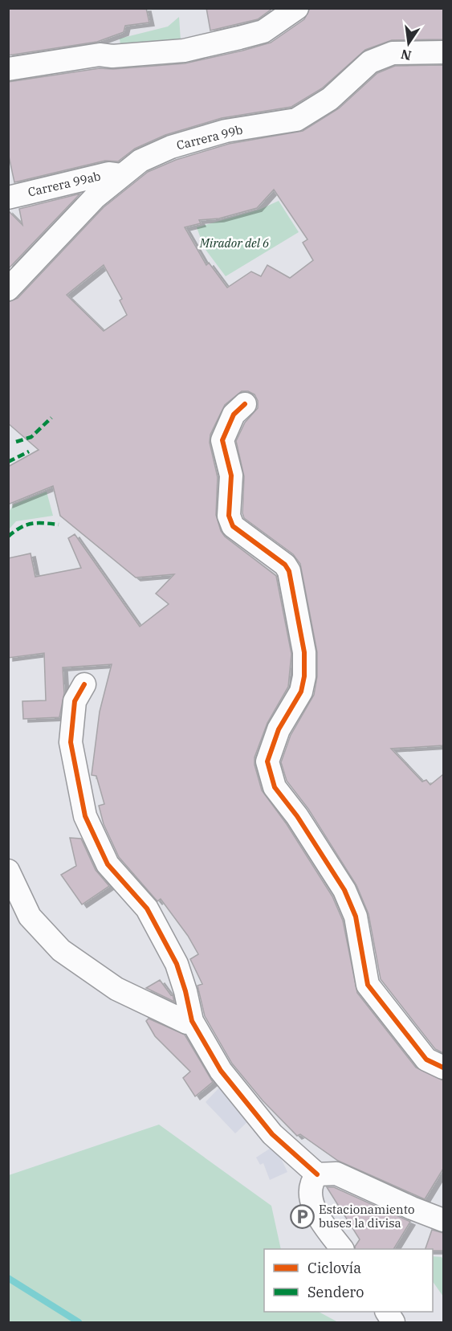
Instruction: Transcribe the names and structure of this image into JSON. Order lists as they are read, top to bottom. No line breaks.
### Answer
{"streets":{"street":["Carrera 99b","Carrera 99ab"]},"crossings":[["Carrera 99b","Carrera 99ab"]],"parks":["Mirador del 6"],"places":{"parking":["Estacionamiento buses la divisa"]},"legend":["Ciclovía","Sendero"],"north":"bottom"}
